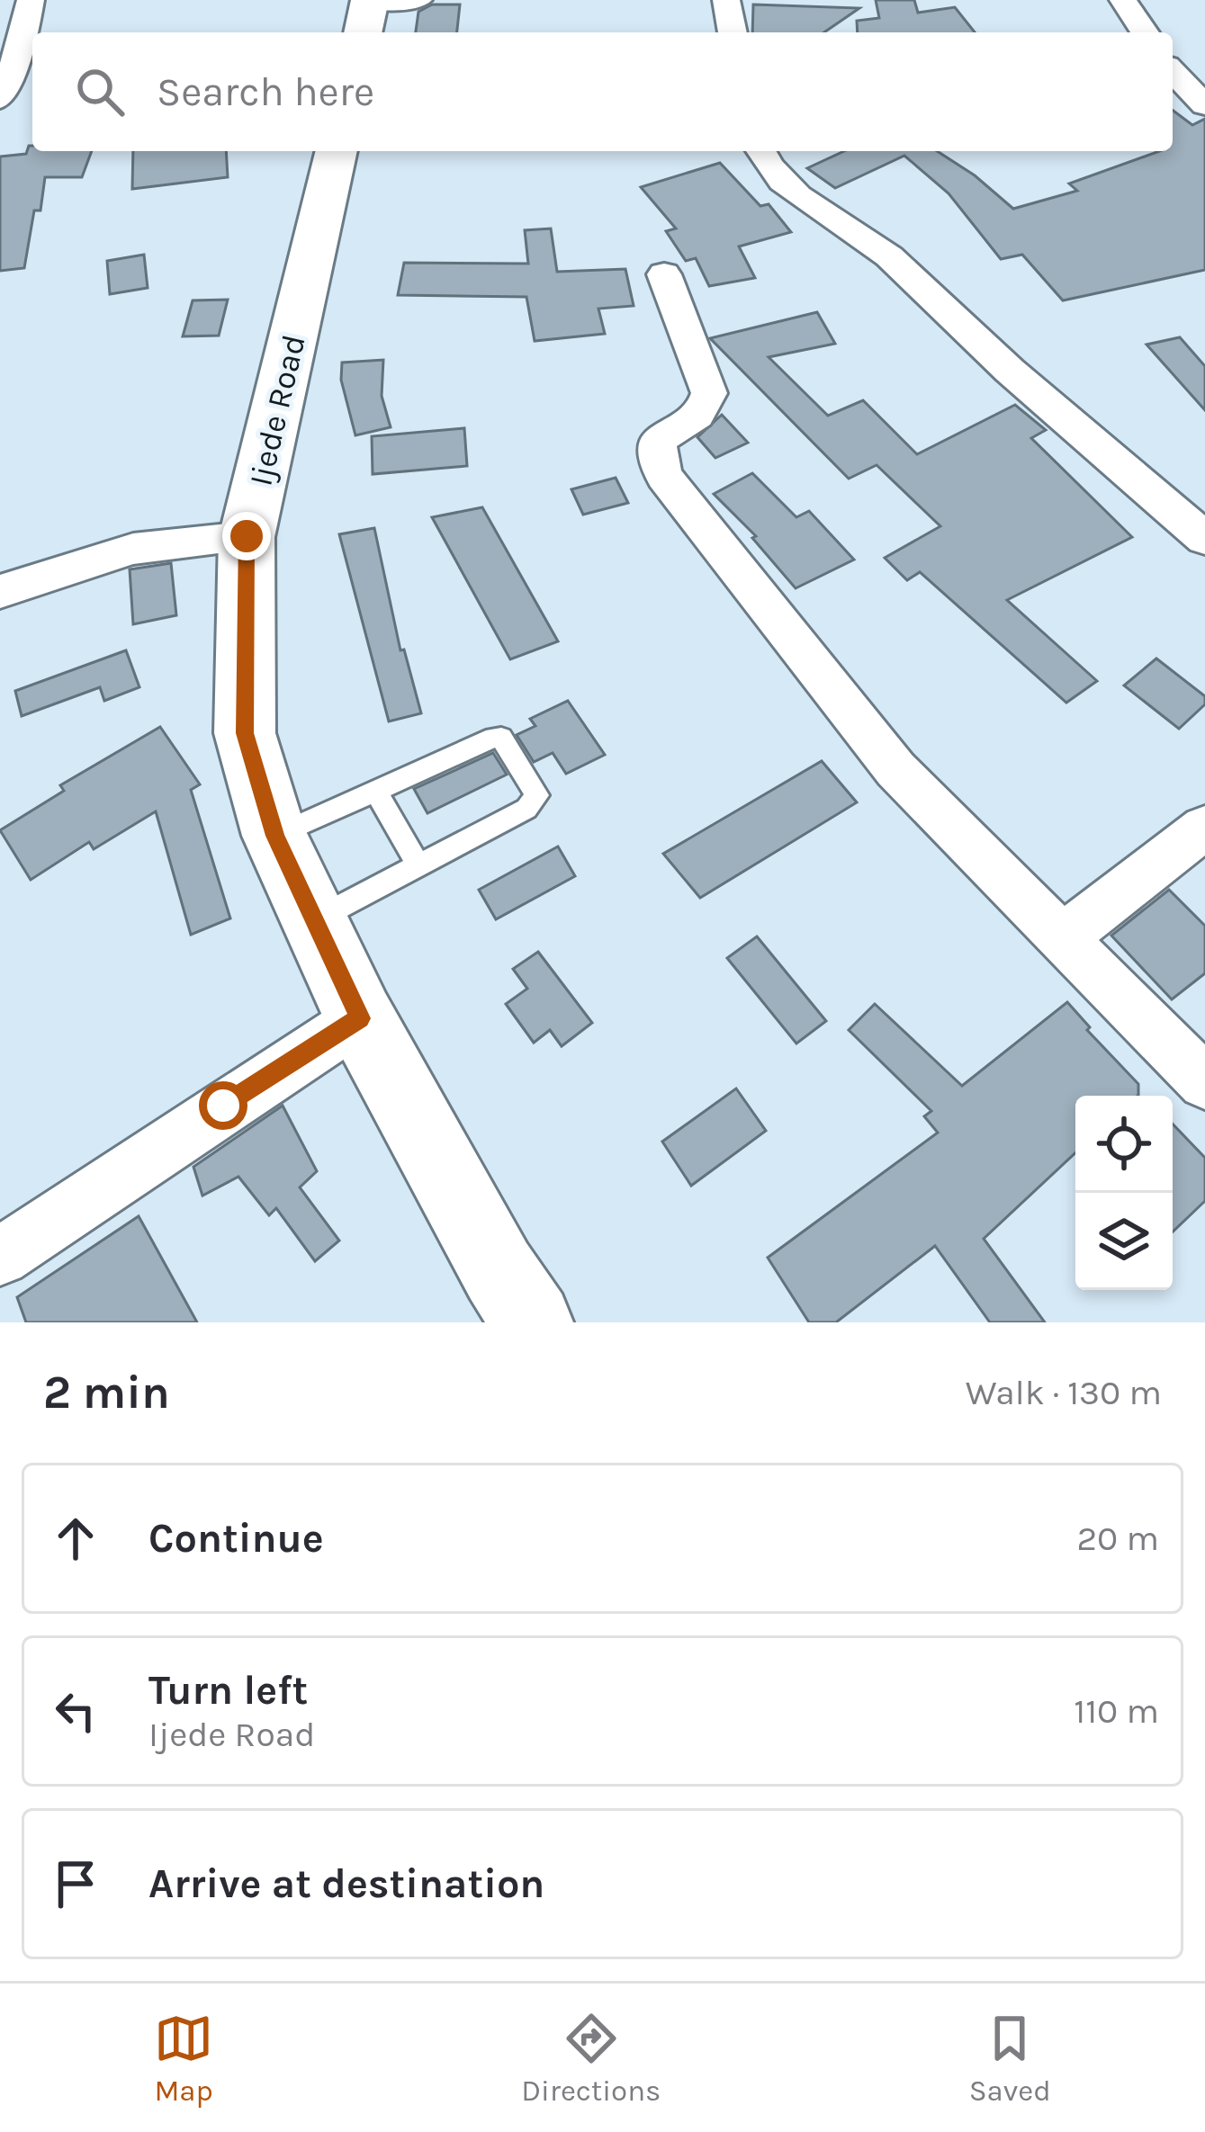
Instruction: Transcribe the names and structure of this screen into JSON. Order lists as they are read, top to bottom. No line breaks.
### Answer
{"streets":{"main road":["Ijede Road"]},"page":{"search":"Search here","heading":["2 min","Walk · 130 m"],"list":[["Continue","20 m"],["Turn left","Ijede Road","110 m"],"Arrive at destination"],"nav":["Map","Directions","Saved"]}}
